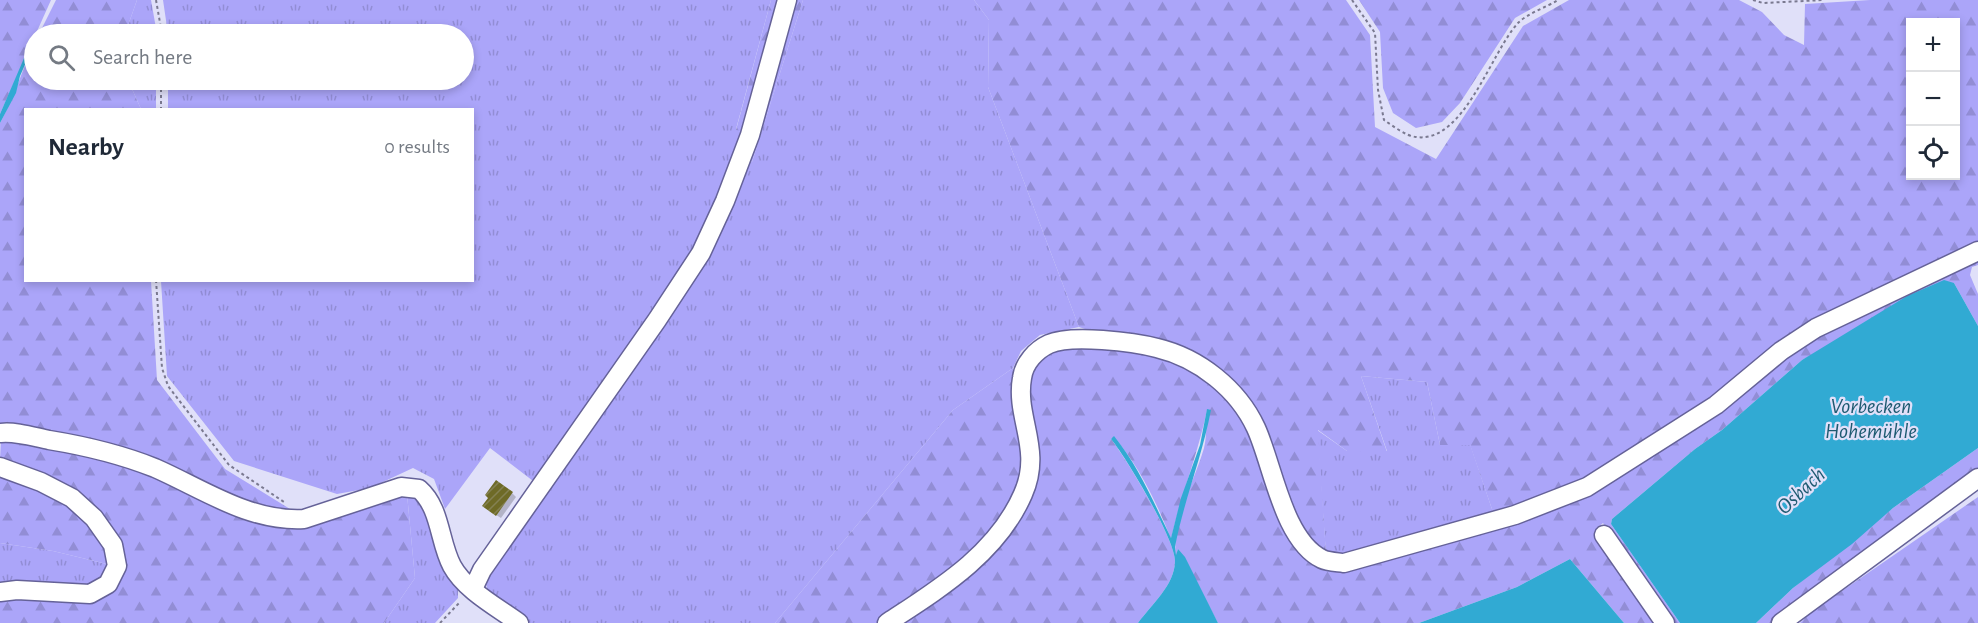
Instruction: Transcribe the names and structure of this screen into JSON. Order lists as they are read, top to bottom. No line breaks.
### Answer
{"water":["Vorbecken Hohemühle","Osbach"],"page":{"map_buttons":["+","−"],"search":"Search here","heading":["Nearby","0 results"]}}
